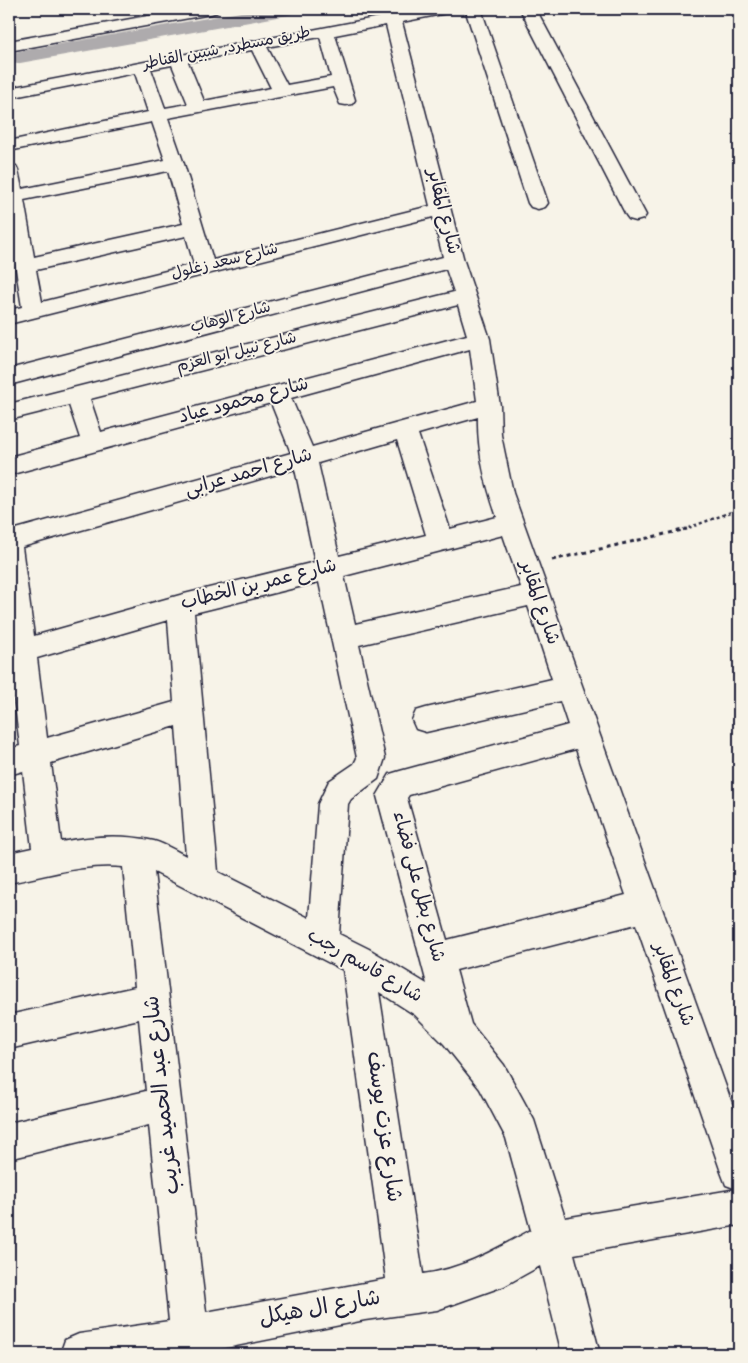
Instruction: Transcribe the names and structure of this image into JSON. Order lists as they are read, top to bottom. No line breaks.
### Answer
{"streets":{"street":["طريق مسطرد, شبين القناطر","شارع المقابر","شارع سعد زغلول","شارع الوهاب","شارع نبيل ابو العزم","شارع محمود عياد","شارع احمد عرابى","شارع عمر بن الخطاب","شارع بطل على فضاء","شارع قاسم رجب","شارع عبد الحميد غريب","شارع عزت يوسف","شارع ال هيكل"]},"crossings":[["طريق مسطرد, شبين القناطر","شارع المقابر"],["شارع المقابر","شارع سعد زغلول"],["شارع المقابر","شارع الوهاب"],["شارع المقابر","شارع نبيل ابو العزم"],["شارع المقابر","شارع محمود عياد"],["شارع المقابر","شارع احمد عرابى"],["شارع المقابر","شارع عمر بن الخطاب"],["شارع المقابر","شارع بطل على فضاء"],["شارع بطل على فضاء","شارع قاسم رجب"],["شارع قاسم رجب","شارع عبد الحميد غريب"],["شارع قاسم رجب","شارع عزت يوسف"],["شارع قاسم رجب","شارع ال هيكل"],["شارع عبد الحميد غريب","شارع ال هيكل"],["شارع عزت يوسف","شارع ال هيكل"]]}
